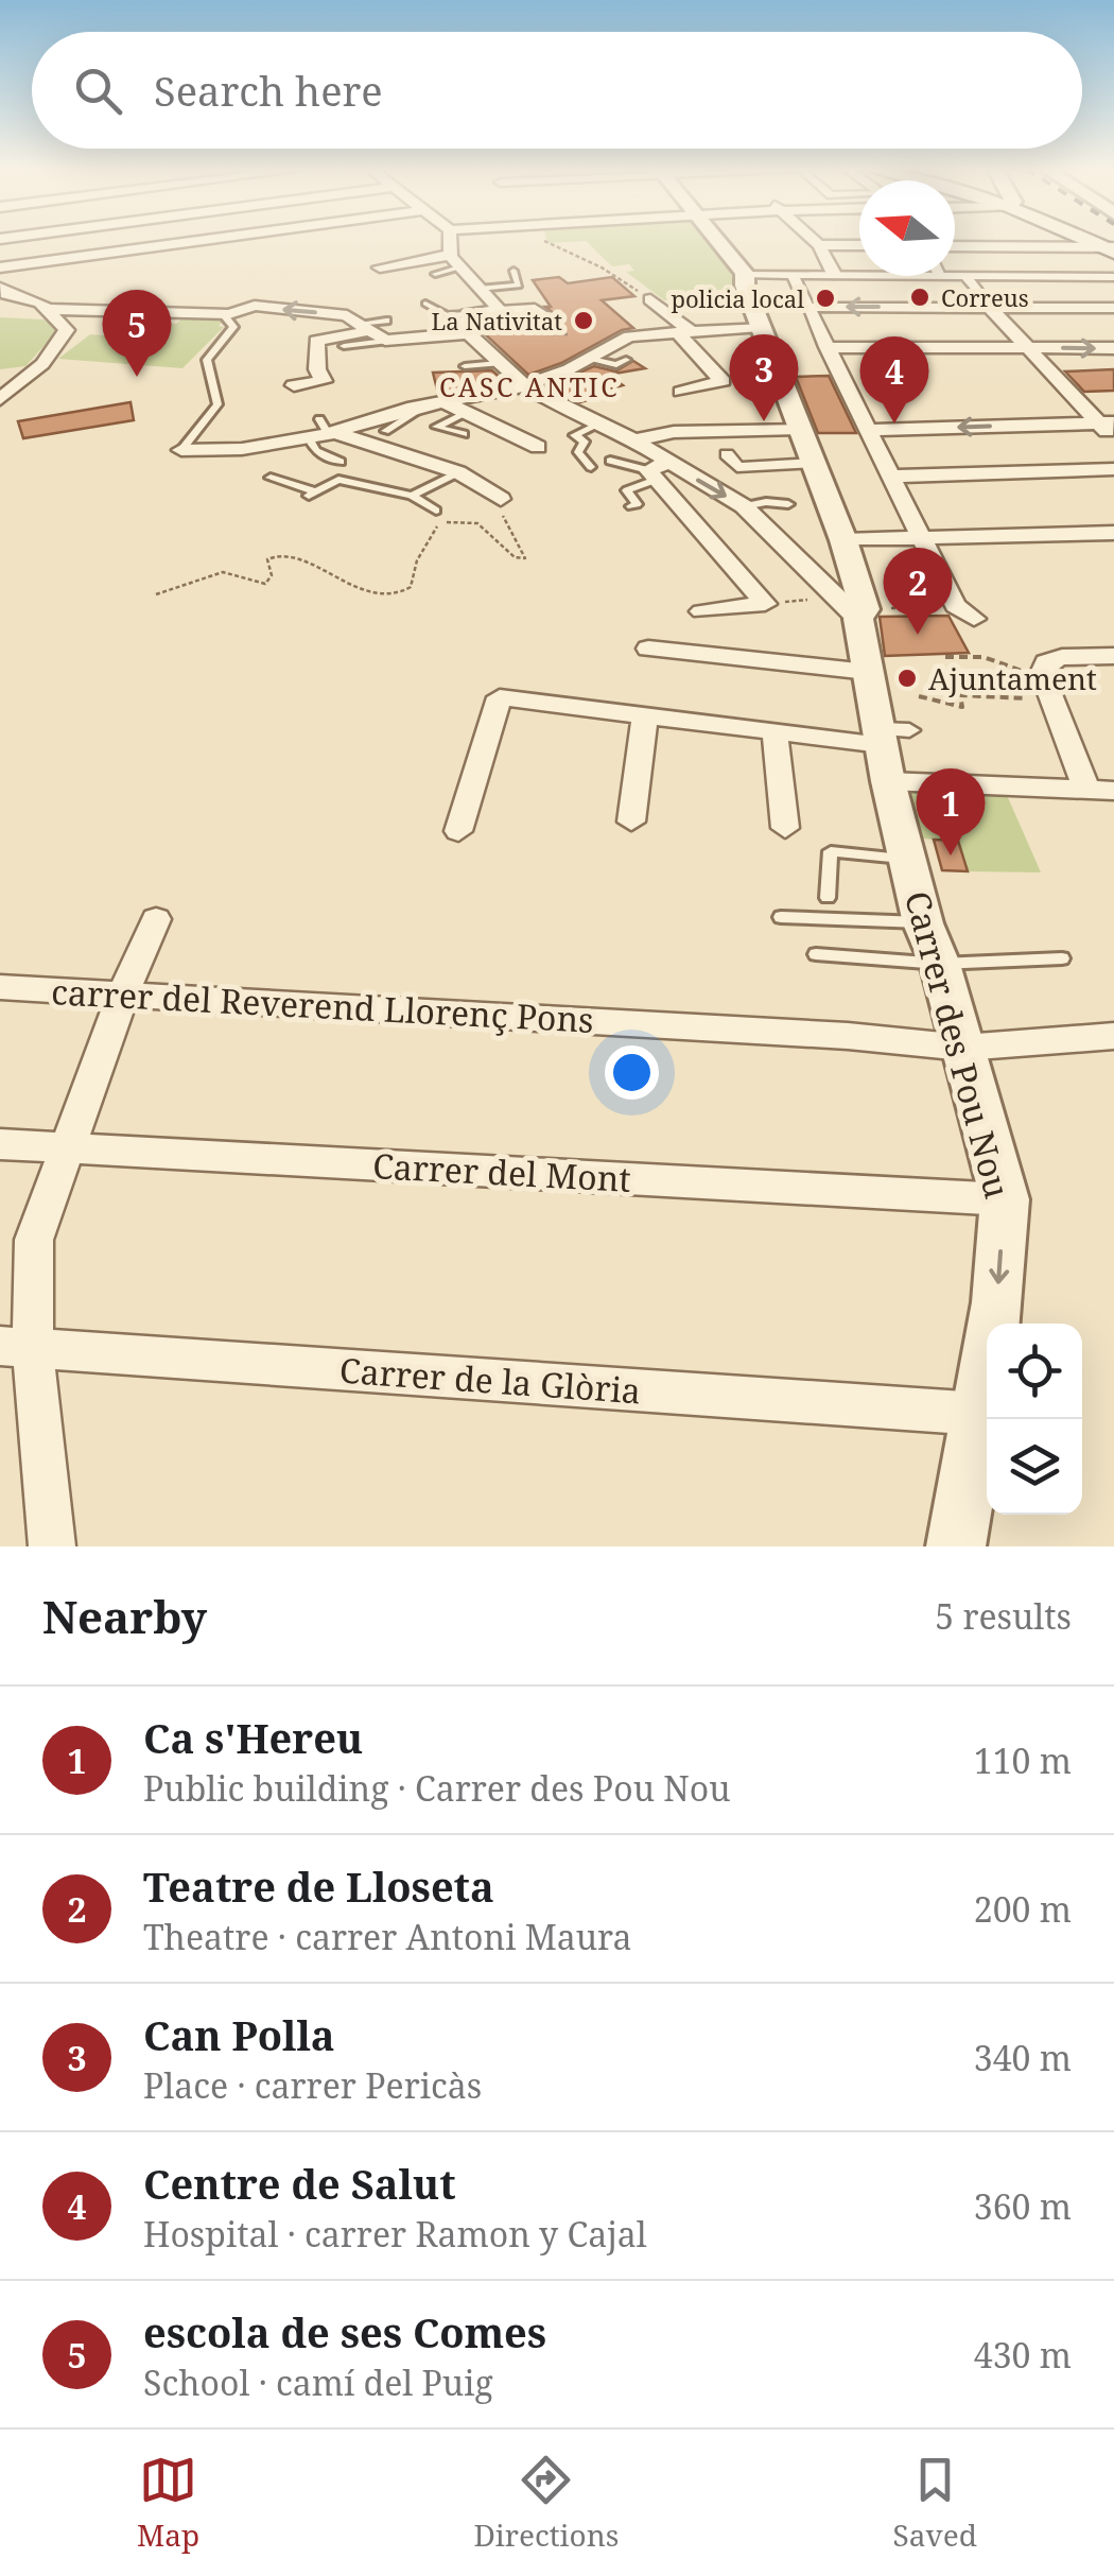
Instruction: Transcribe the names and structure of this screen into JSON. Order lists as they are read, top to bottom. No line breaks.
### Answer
{"streets":{"street":["carrer del Reverend Llorenç Pons","Carrer des Pou Nou","Carrer del Mont","Carrer de la Glòria"]},"crossings":[["carrer del Reverend Llorenç Pons","Carrer des Pou Nou"],["Carrer des Pou Nou","Carrer del Mont"],["Carrer des Pou Nou","Carrer de la Glòria"]],"districts":["CASC ANTIC"],"places":["Correus","policia local","La Nativitat","Ajuntament"],"north":"left","page":{"search":"Search here","pins":["5","3","4","2","1"],"heading":["Nearby","5 results"],"list":[{"mark":"1","name":"Ca s'Hereu","note":"Public building · Carrer des Pou Nou","value":"110 m"},{"mark":"2","name":"Teatre de Lloseta","note":"Theatre · carrer Antoni Maura","value":"200 m"},{"mark":"3","name":"Can Polla","note":"Place · carrer Pericàs","value":"340 m"},{"mark":"4","name":"Centre de Salut","note":"Hospital · carrer Ramon y Cajal","value":"360 m"},{"mark":"5","name":"escola de ses Comes","note":"School · camí del Puig","value":"430 m"}],"nav":["Map","Directions","Saved"]}}
